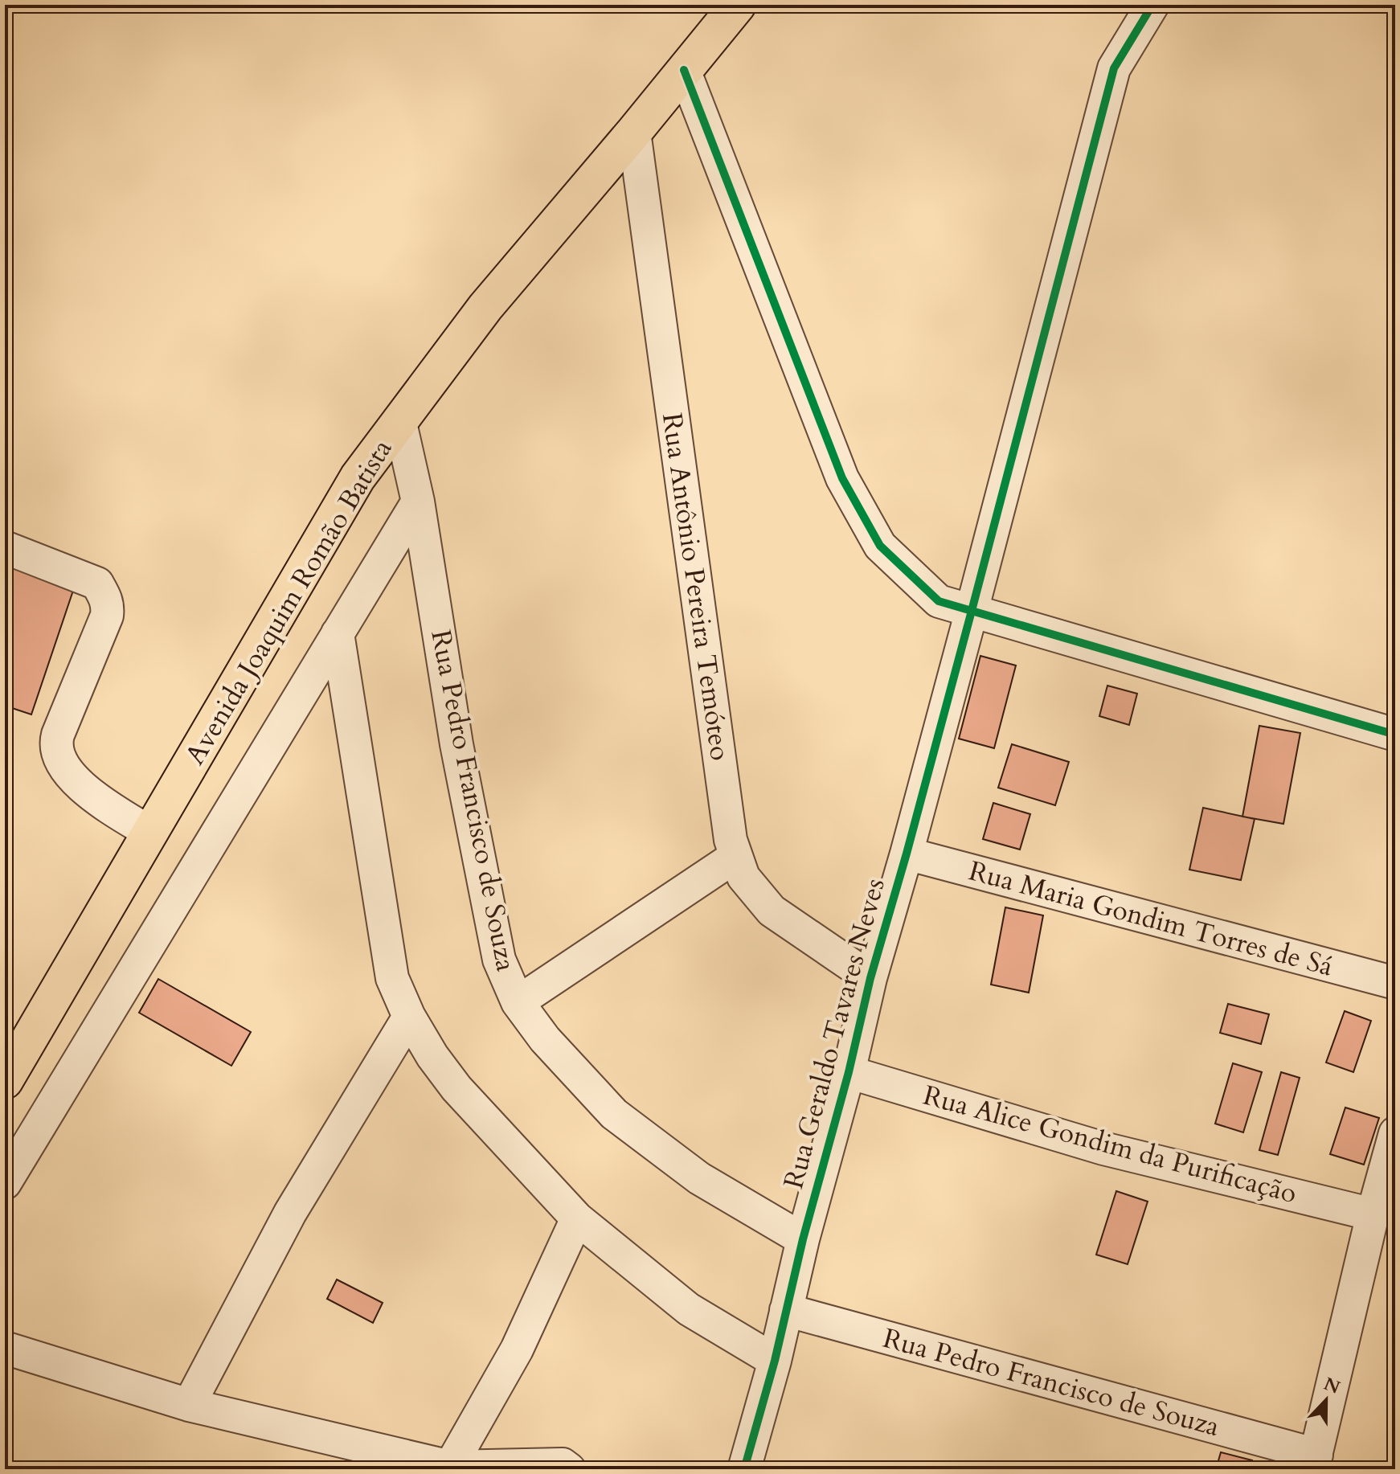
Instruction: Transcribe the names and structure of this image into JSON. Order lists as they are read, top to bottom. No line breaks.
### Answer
{"streets":{"highway":["Avenida Joaquim Romão Batista"],"street":["Rua Antônio Pereira Temóteo","Rua Pedro Francisco de Souza","Rua Maria Gondim Torres de Sá","Rua Geraldo Tavares Neves","Rua Alice Gondim da Purificação"]},"crossings":[["Rua Antônio Pereira Temóteo","Avenida Joaquim Romão Batista"],["Rua Antônio Pereira Temóteo","Rua Geraldo Tavares Neves"],["Avenida Joaquim Romão Batista","Rua Pedro Francisco de Souza"],["Rua Pedro Francisco de Souza","Rua Geraldo Tavares Neves"],["Rua Maria Gondim Torres de Sá","Rua Geraldo Tavares Neves"],["Rua Geraldo Tavares Neves","Rua Alice Gondim da Purificação"]],"north":"top"}
